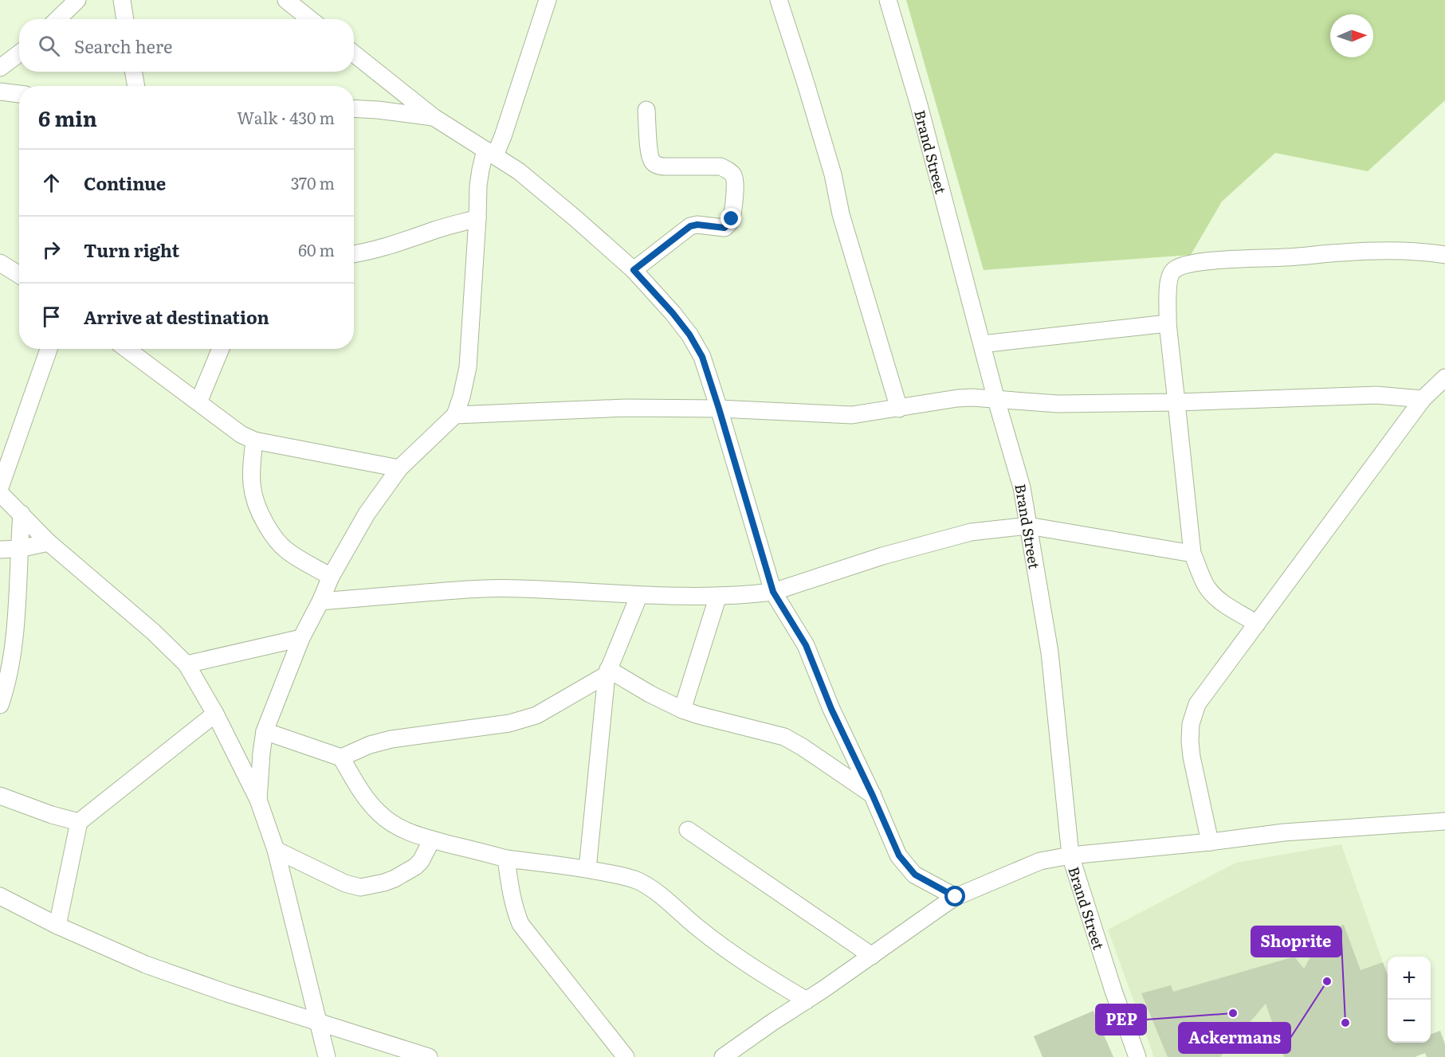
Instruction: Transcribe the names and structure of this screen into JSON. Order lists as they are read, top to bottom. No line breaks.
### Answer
{"streets":{"street":["Brand Street"]},"places":["Ackermans","PEP","Shoprite"],"north":"right","page":{"search":"Search here","heading":["6 min","Walk · 430 m"],"list":[["Continue","370 m"],["Turn right","60 m"],"Arrive at destination"],"map_buttons":["+","−"]}}
